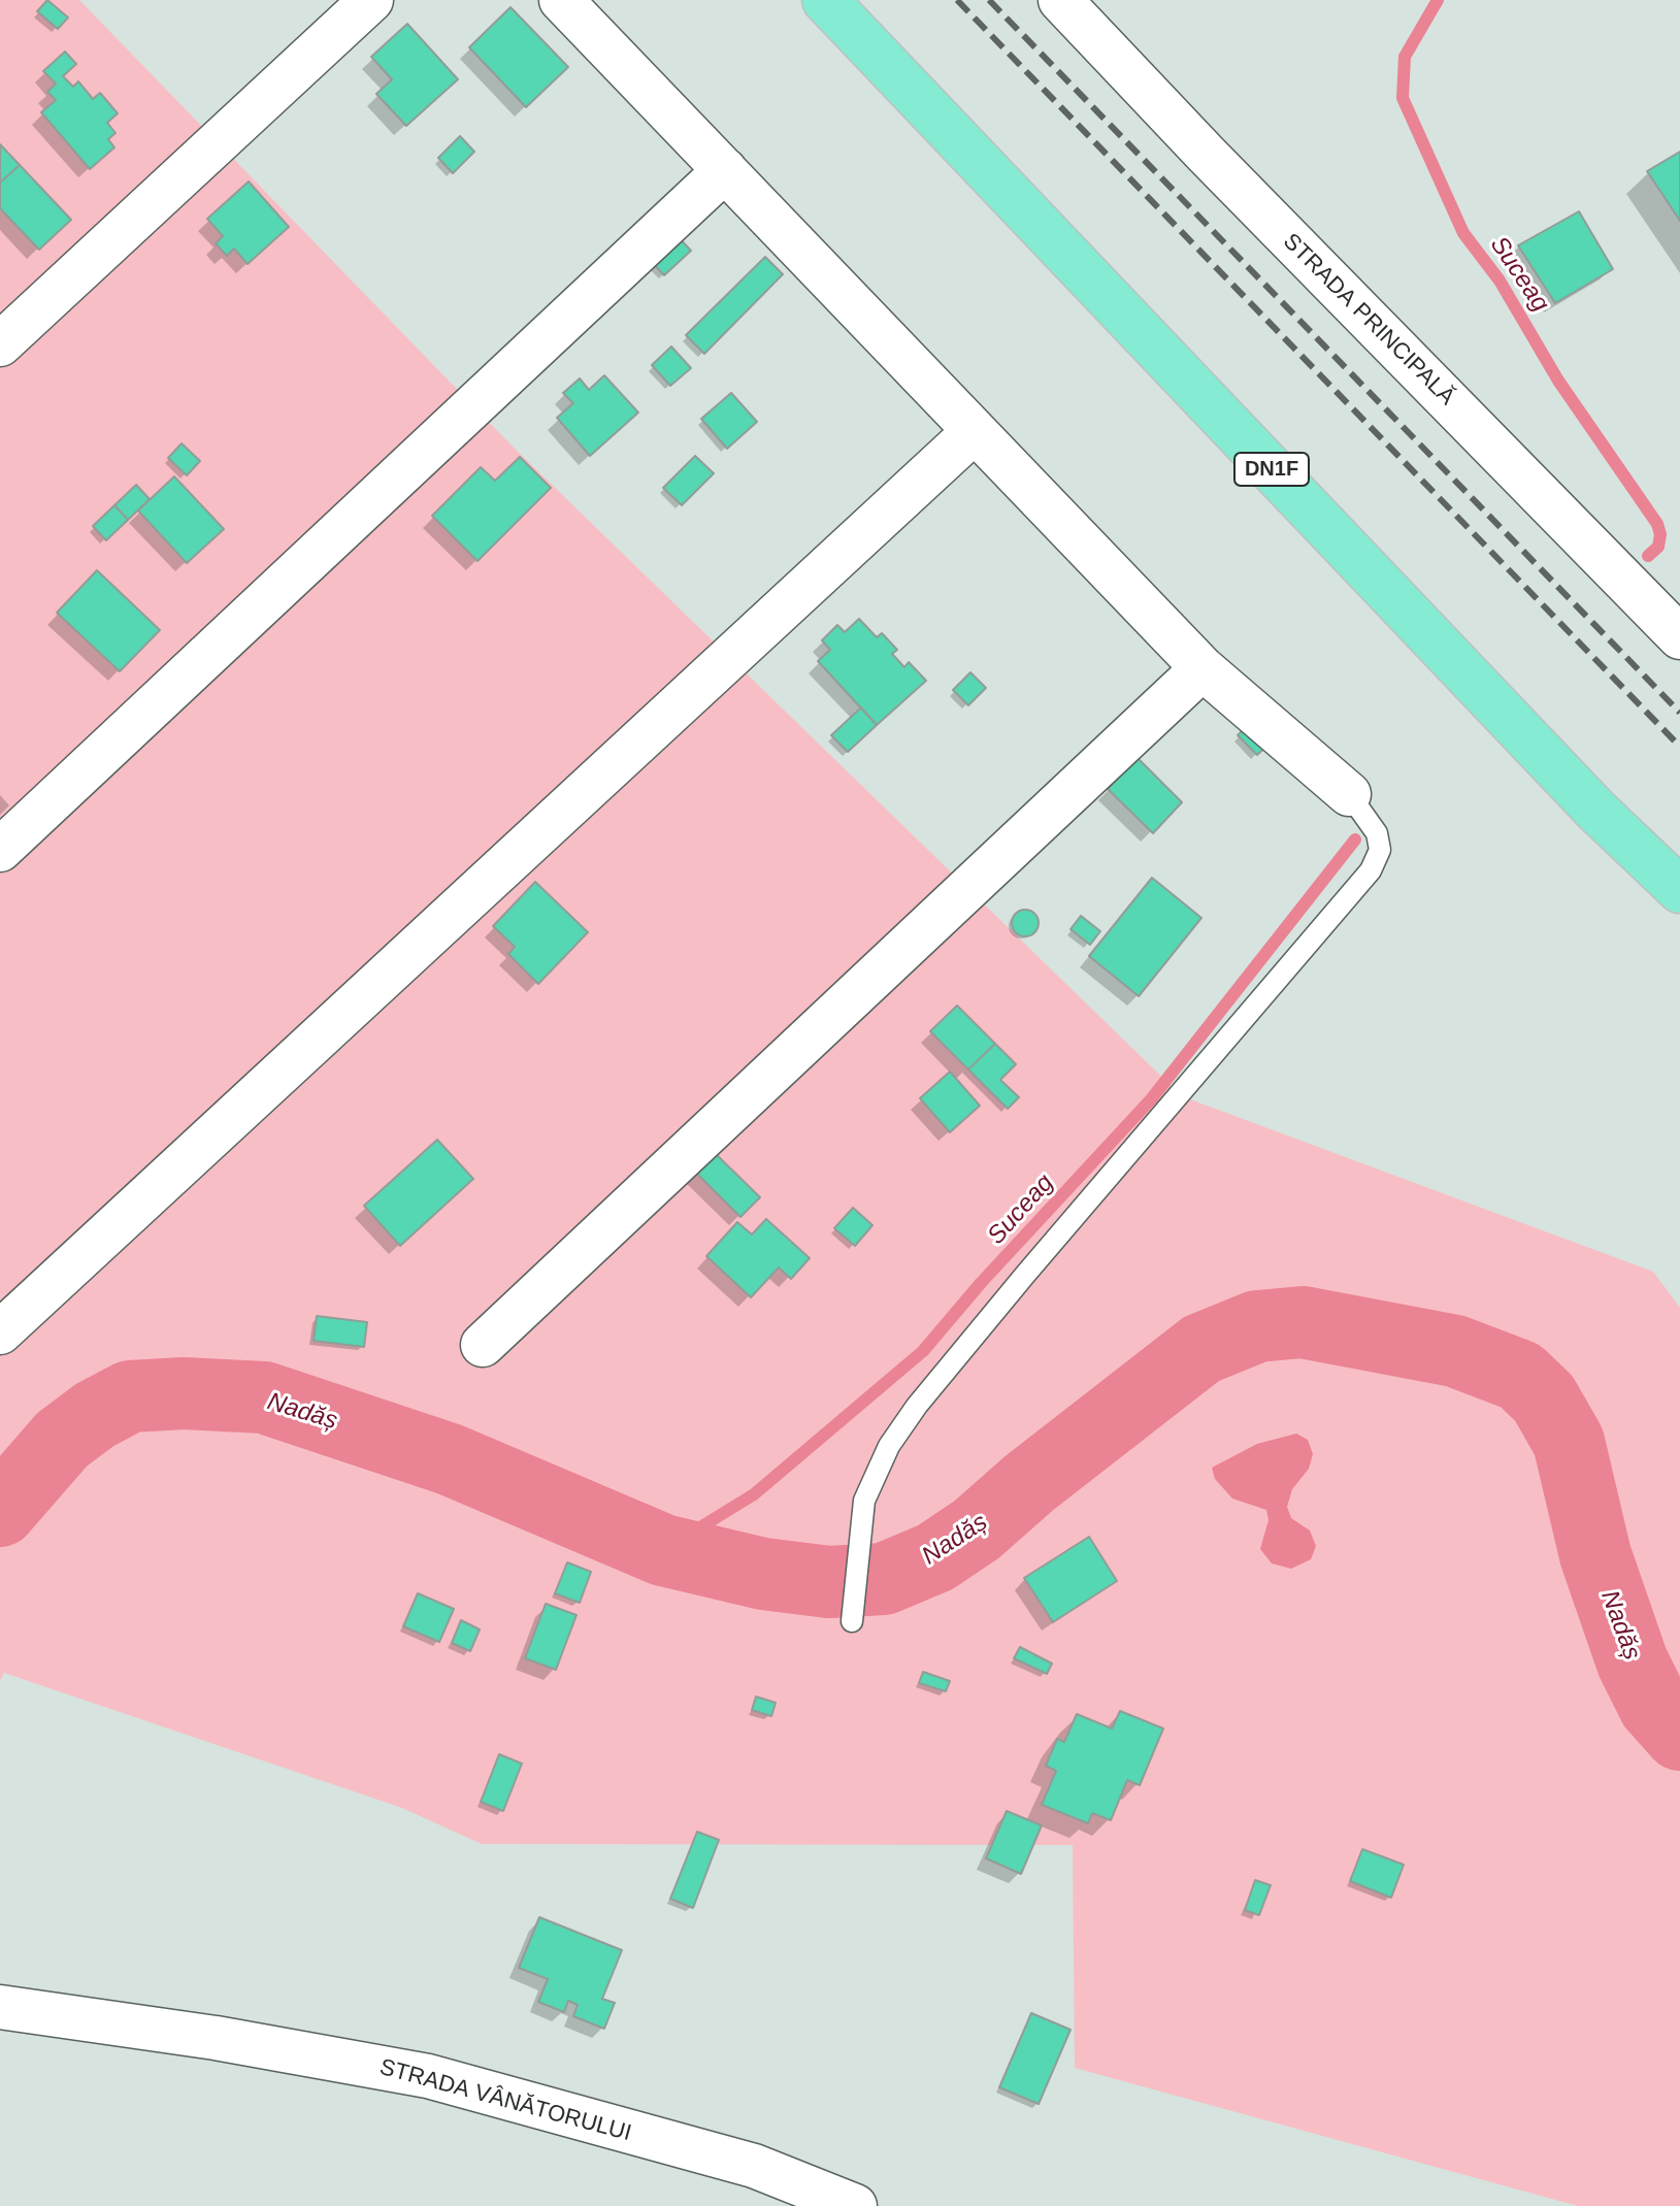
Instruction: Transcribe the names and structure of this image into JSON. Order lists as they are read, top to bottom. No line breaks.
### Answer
{"streets":{"main road":["DN1F"],"street":["STRADA PRINCIPALĂ","STRADA VÂNĂTORULUI"]},"water":["Suceag","Nadăș"]}
